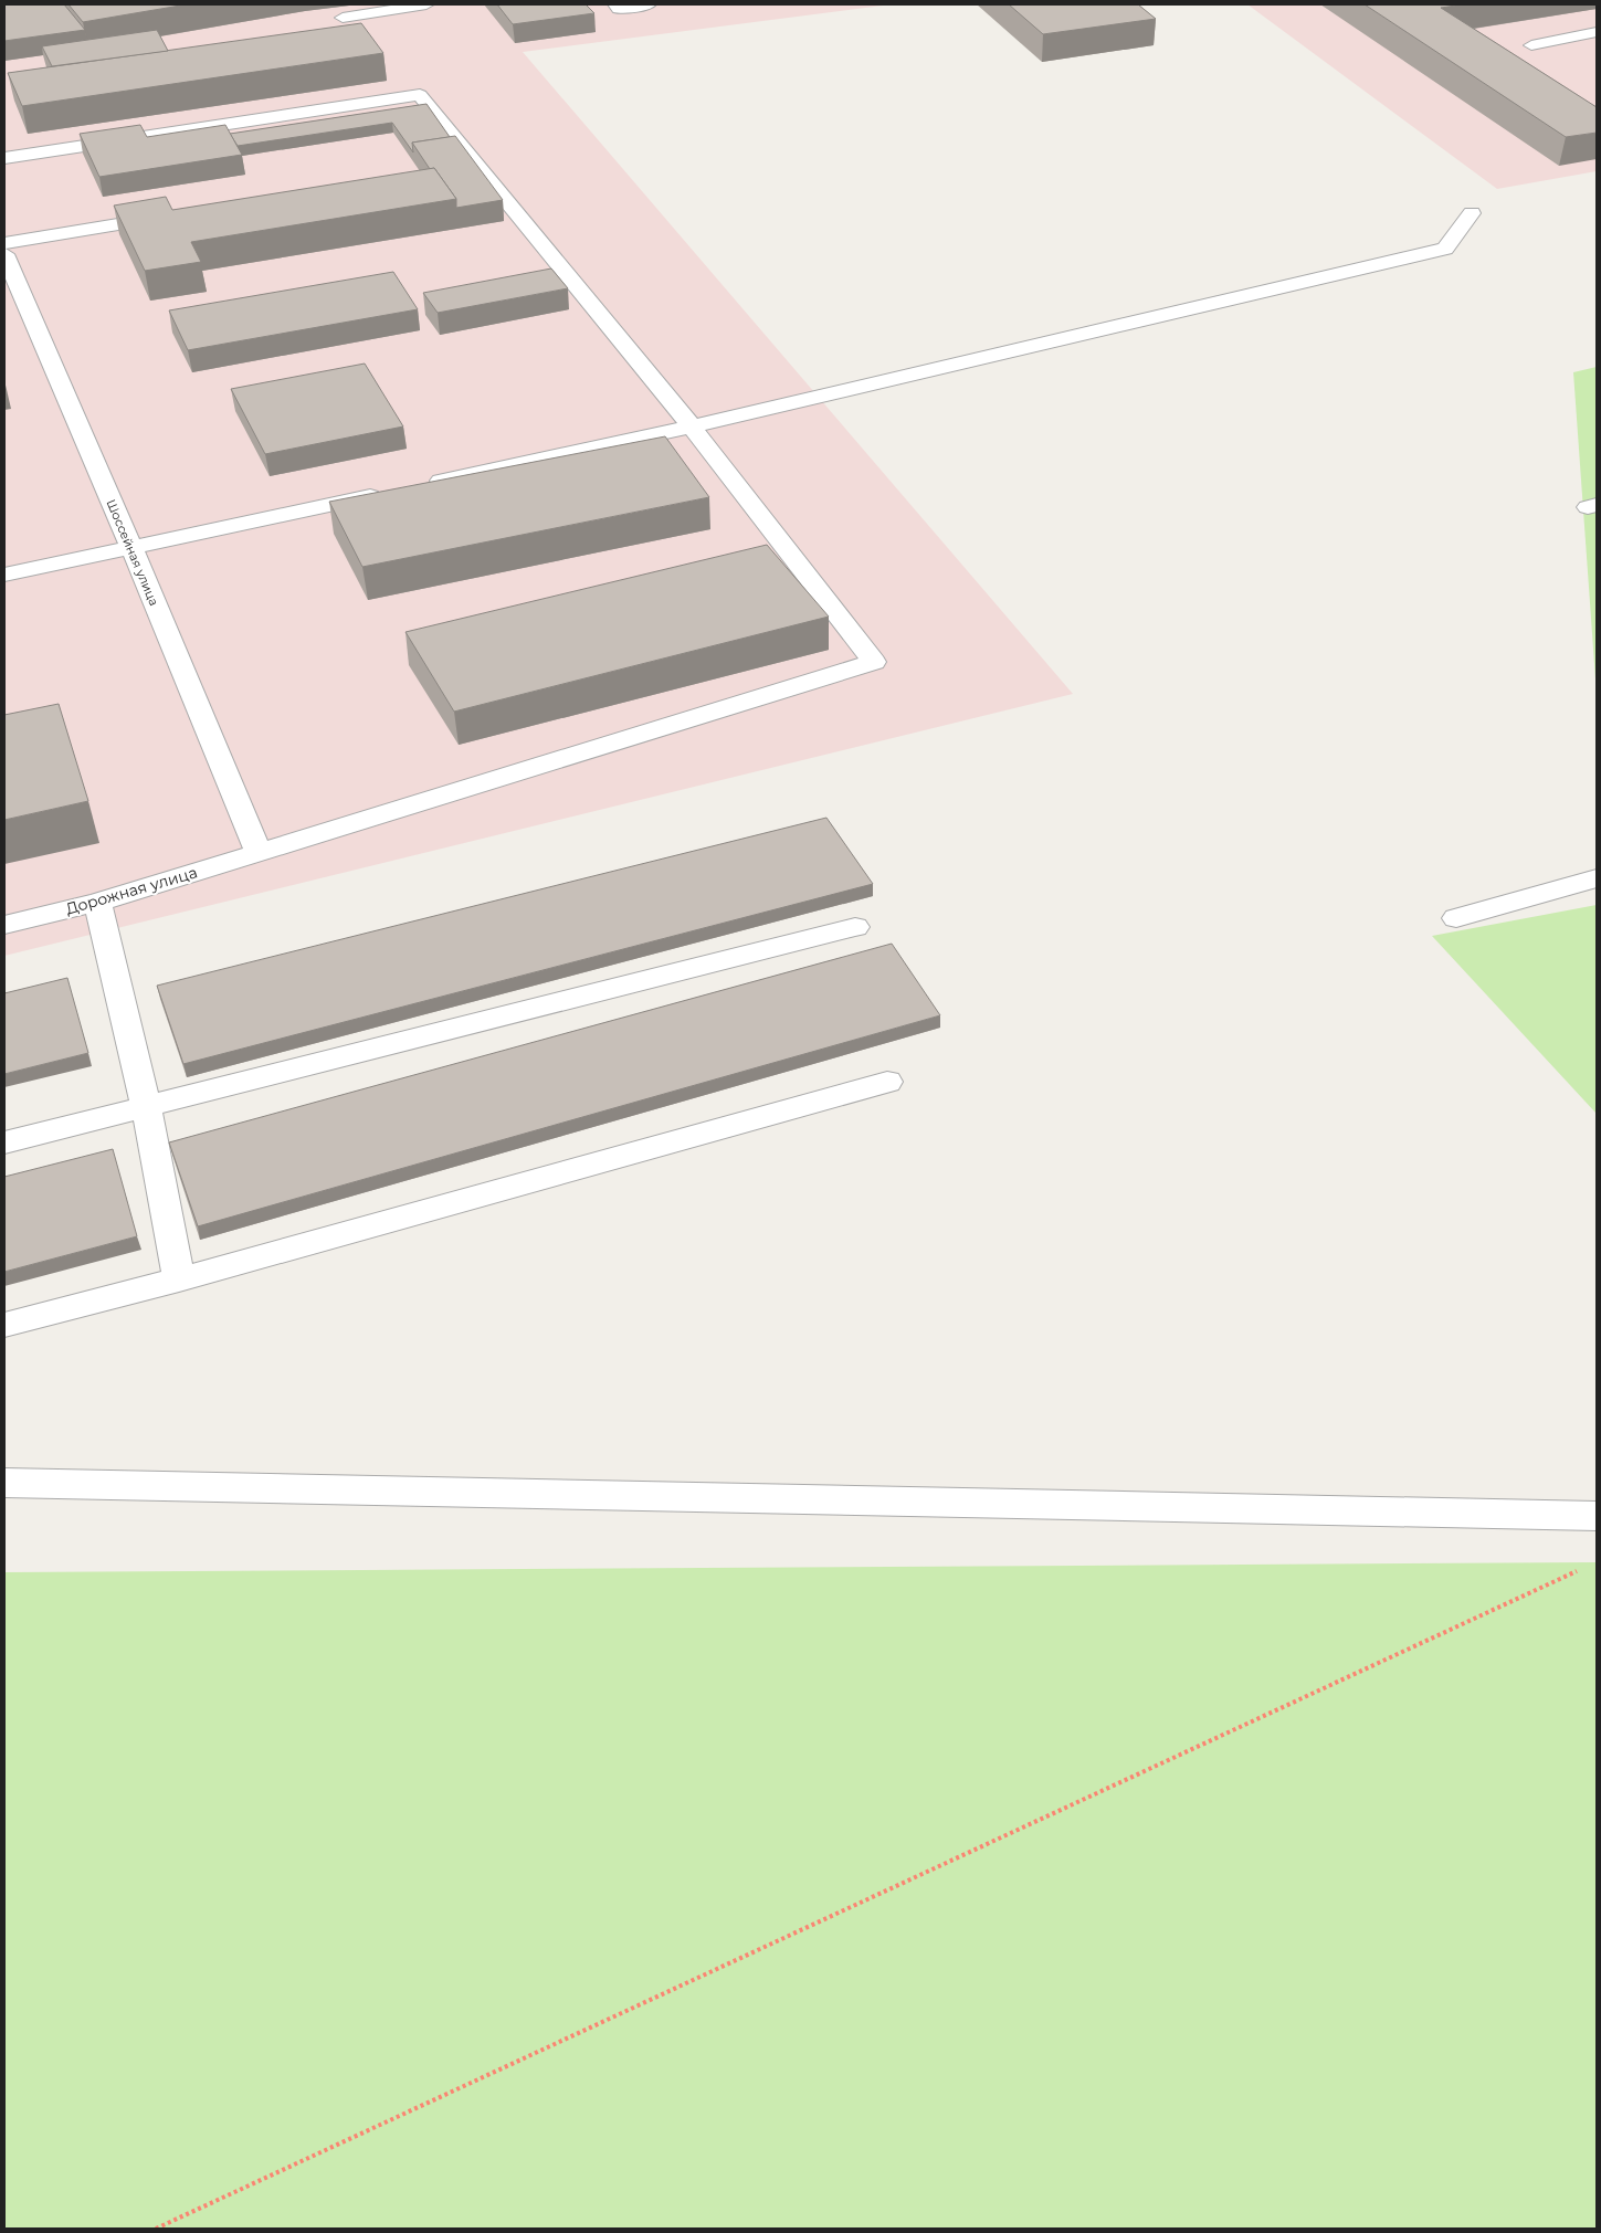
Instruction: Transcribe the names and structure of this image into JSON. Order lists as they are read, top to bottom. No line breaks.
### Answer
{"streets":{"street":["Шоссейная улица","Дорожная улица"]},"crossings":[["Шоссейная улица","Дорожная улица"]]}
